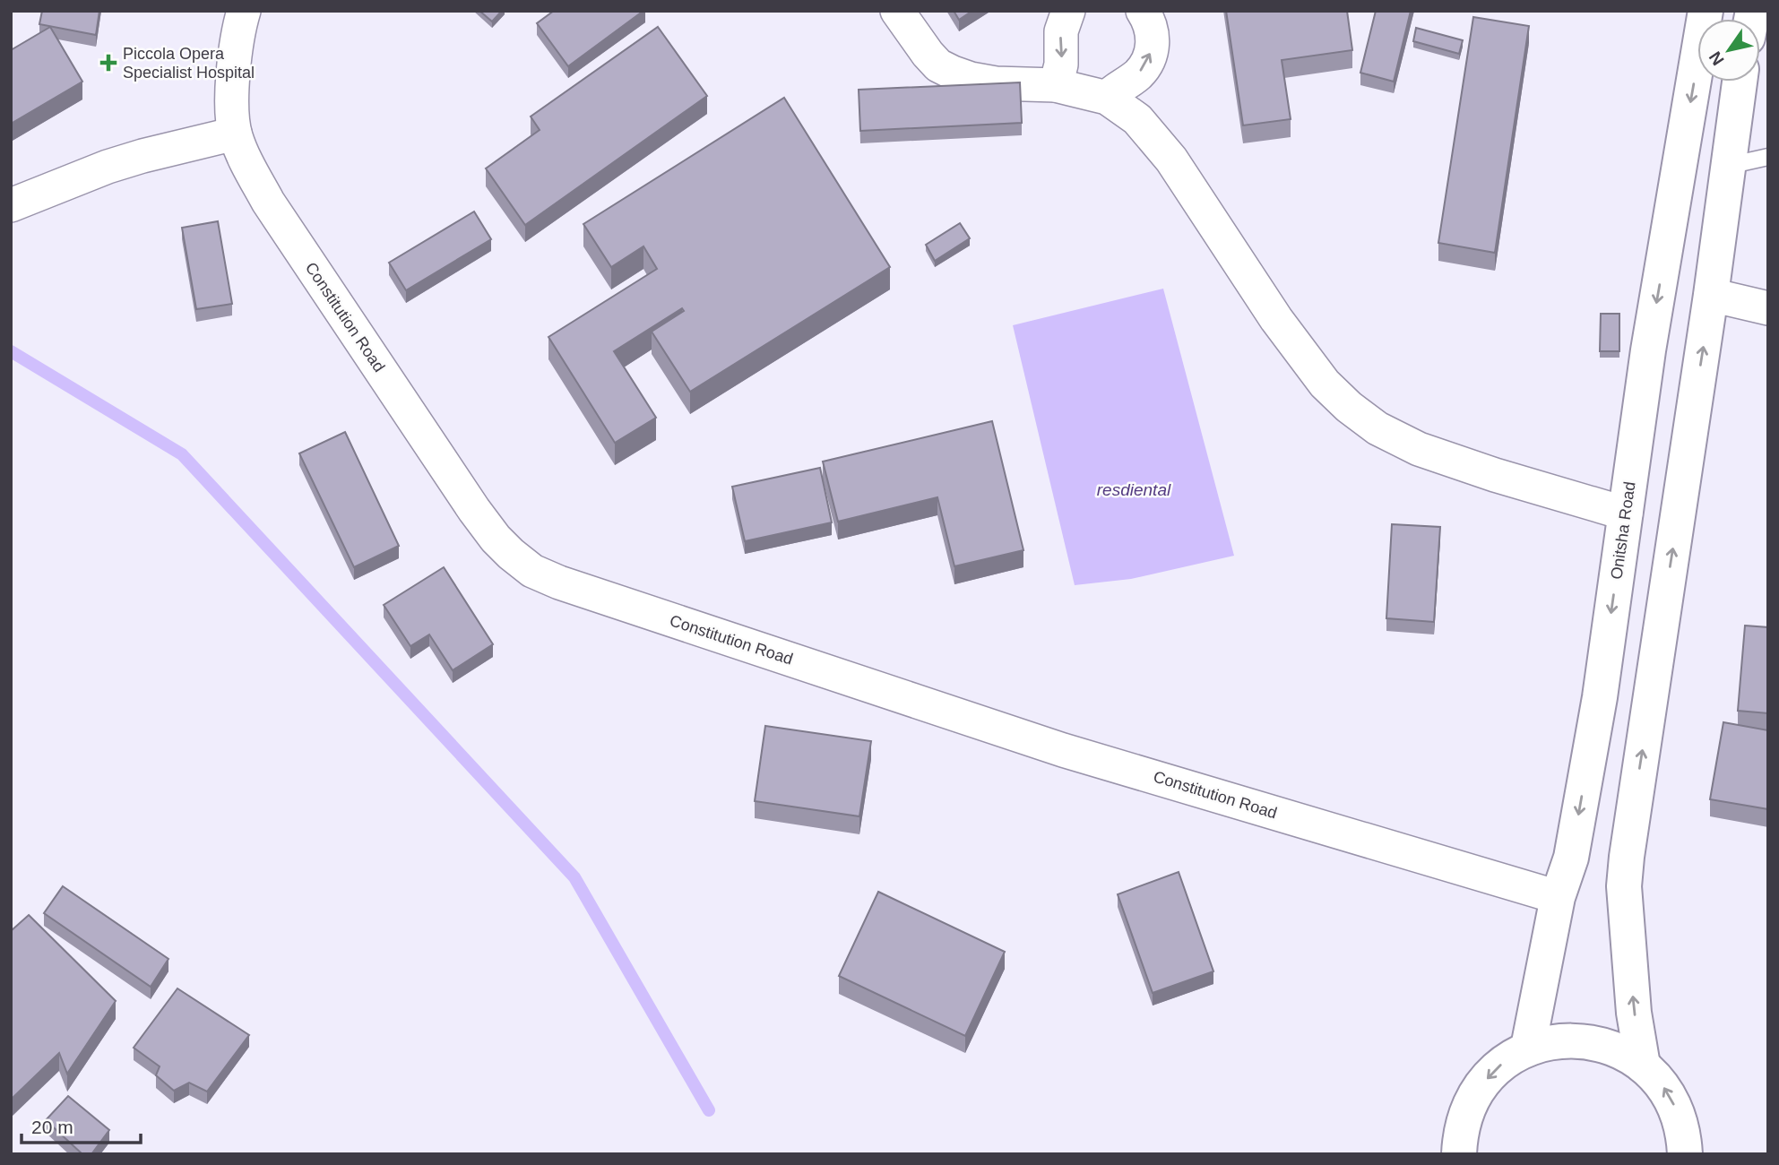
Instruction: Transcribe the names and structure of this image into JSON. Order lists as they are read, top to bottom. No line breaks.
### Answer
{"streets":{"main road":["Onitsha Road"],"street":["Constitution Road"]},"crossings":[["Constitution Road","Onitsha Road"]],"water":["resdiental"],"places":{"health":["Piccola Opera Specialist Hospital"]},"scale_bar":"20 m","north":"bottom left"}
